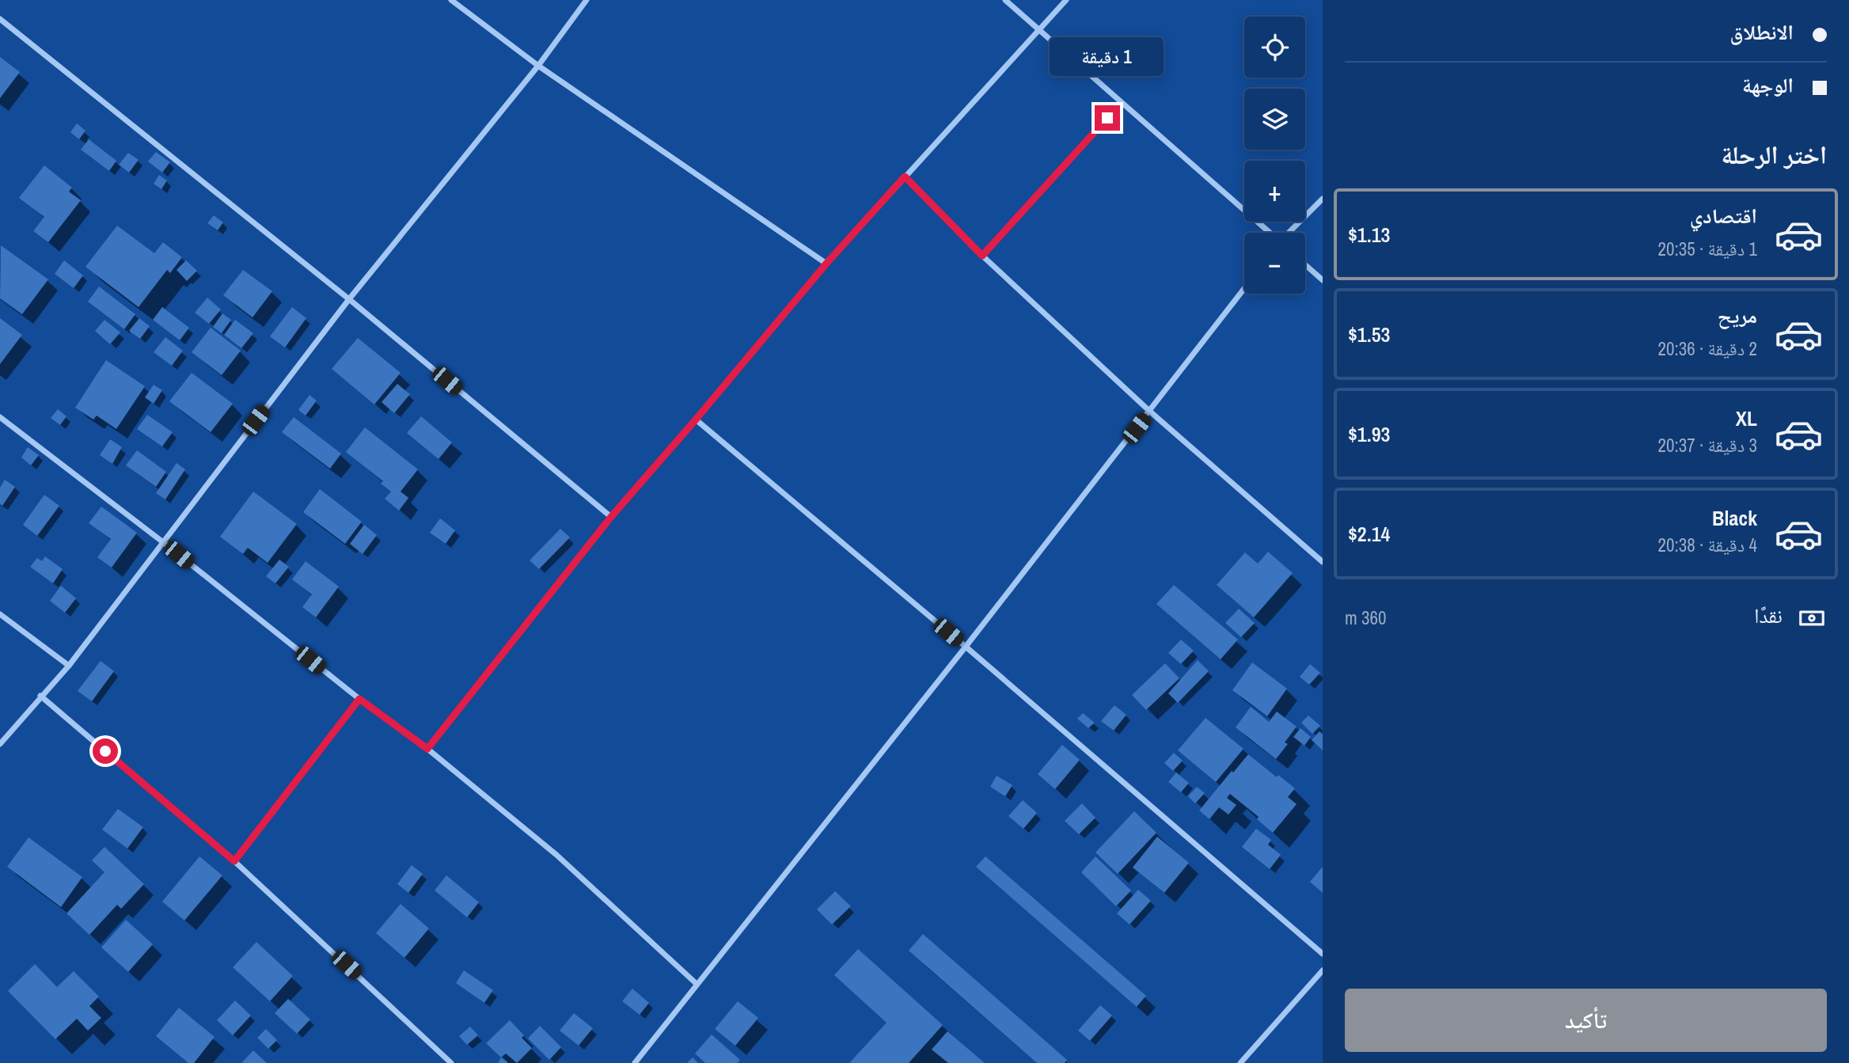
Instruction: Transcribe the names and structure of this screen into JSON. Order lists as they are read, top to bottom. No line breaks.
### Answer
{"page":{"banner":["الانطلاق","الوجهة"],"map_buttons":["+","−"],"bubble":"1 دقيقة","heading":"اختر الرحلة","list":[{"name":"اقتصادي","note":"1 دقيقة · 20:35","value":"$1.13"},{"name":"مريح","note":"2 دقيقة · 20:36","value":"$1.53"},{"name":"XL","note":"3 دقيقة · 20:37","value":"$1.93"},{"name":"Black","note":"4 دقيقة · 20:38","value":"$2.14"}],"pay":["نقدًا","360 m"],"buttons":"تأكيد"}}
